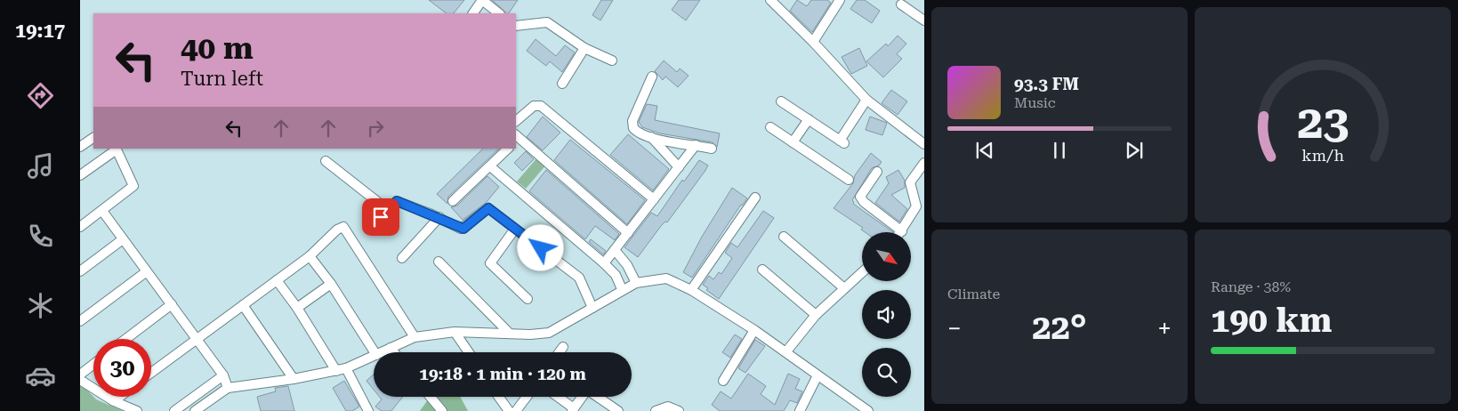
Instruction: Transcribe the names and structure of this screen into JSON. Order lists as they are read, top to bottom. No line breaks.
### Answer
{"north":"bottom right","page":{"tabs":"19:17","turn":["40 m","Turn left"],"song":["93.3 FM","Music"],"tile":["Climate",["Range · 38%","190 km"]],"heat":["−","22°","+"],"limit":"30","trip":"19:18 · 1 min · 120 m","gauge":["23","km/h"]}}
